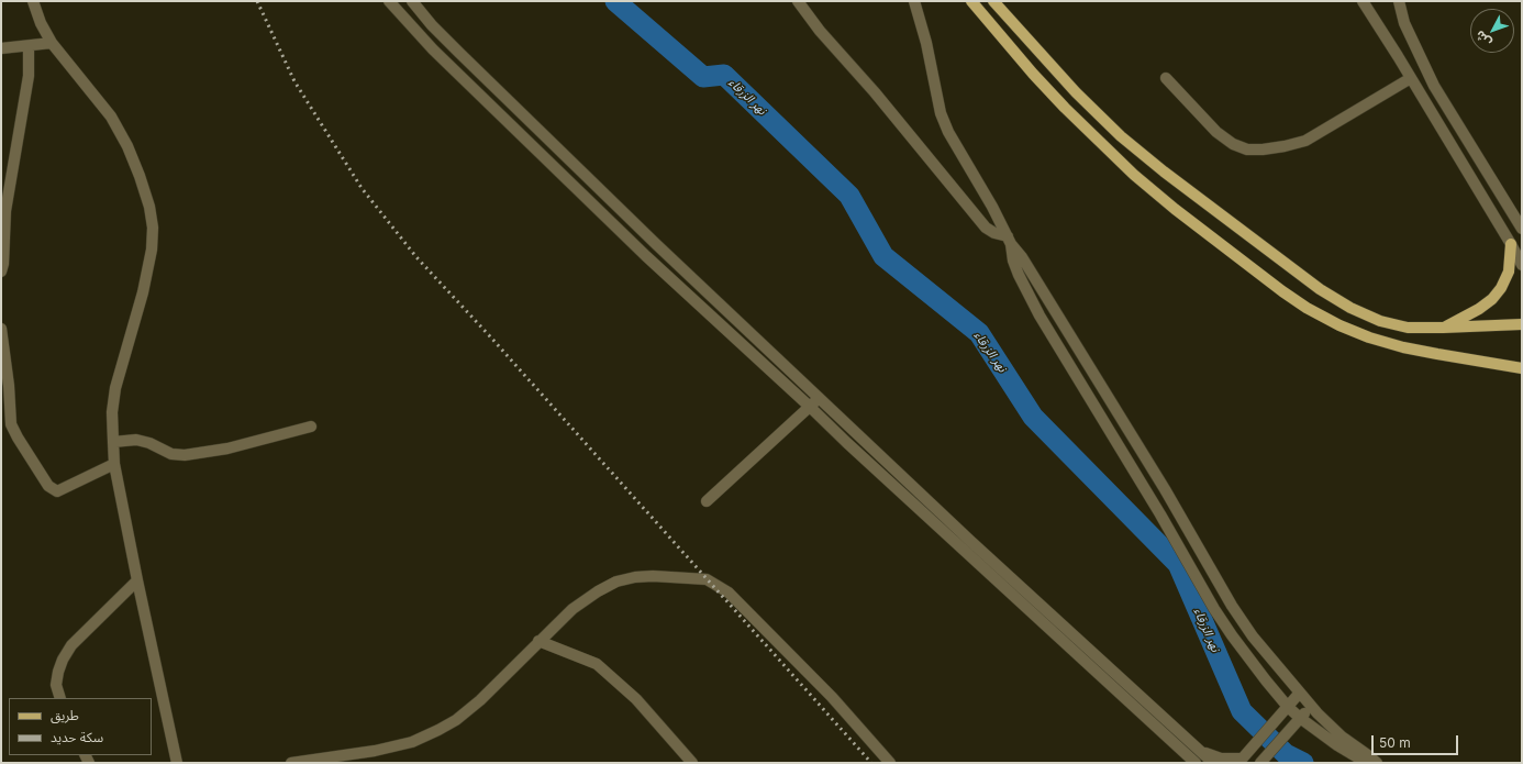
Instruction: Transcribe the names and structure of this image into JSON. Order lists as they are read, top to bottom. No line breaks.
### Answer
{"water":["نهر الزرقاء"],"legend":["طريق","سكة حديد"],"scale_bar":"50 m","north":"bottom left"}
